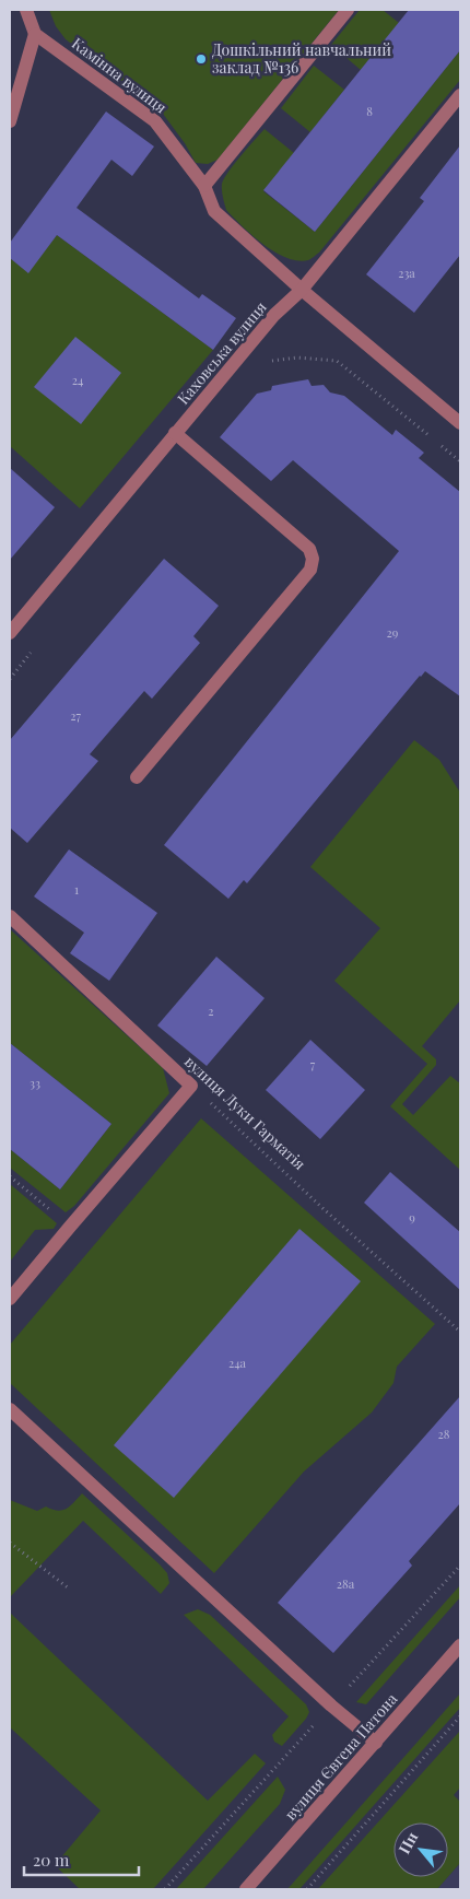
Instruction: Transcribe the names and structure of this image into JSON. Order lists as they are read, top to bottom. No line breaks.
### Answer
{"streets":{"street":["Камінна вулиця","Каховська вулиця","вулиця Луки Гарматія","вулиця Євгена Патона"]},"crossings":[["Камінна вулиця","Каховська вулиця"]],"places":["Дошкільний навчальний заклад №136"],"house_numbers":["8","23а","24","29","27","1","2","7","33","9","24а","28","28а"],"scale_bar":"20 m","north":"top left"}
